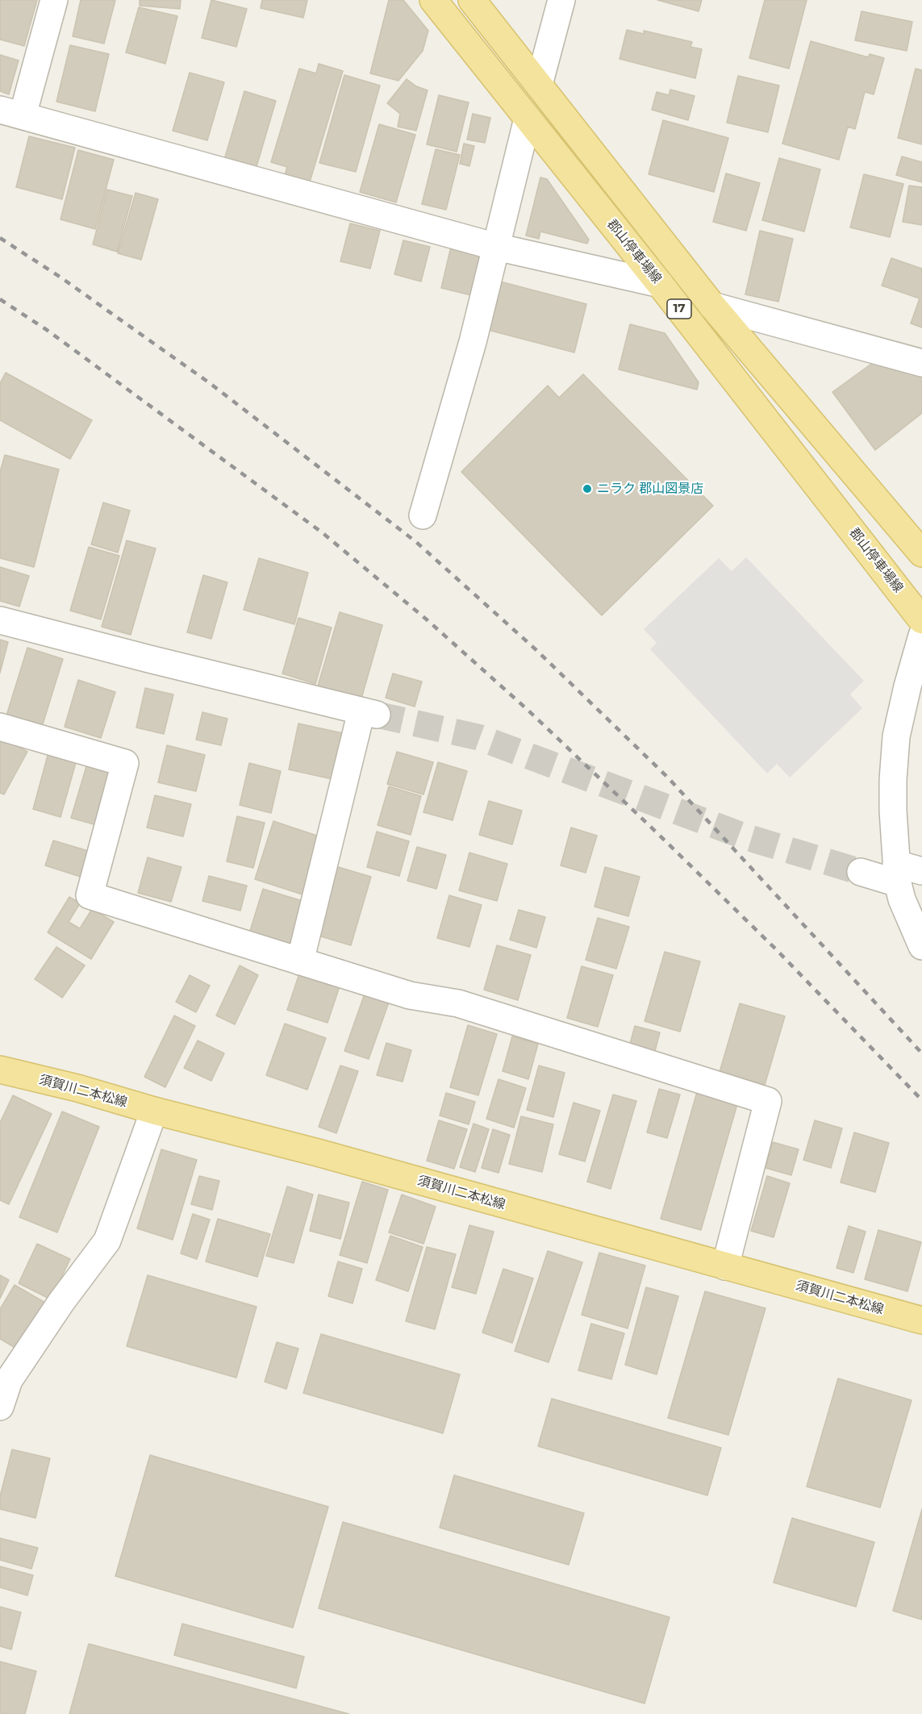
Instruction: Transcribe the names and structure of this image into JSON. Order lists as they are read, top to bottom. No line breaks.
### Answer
{"streets":{"main road":["郡山停車場線","17","須賀川二本松線"]},"places":["ニラク 郡山図景店"]}
